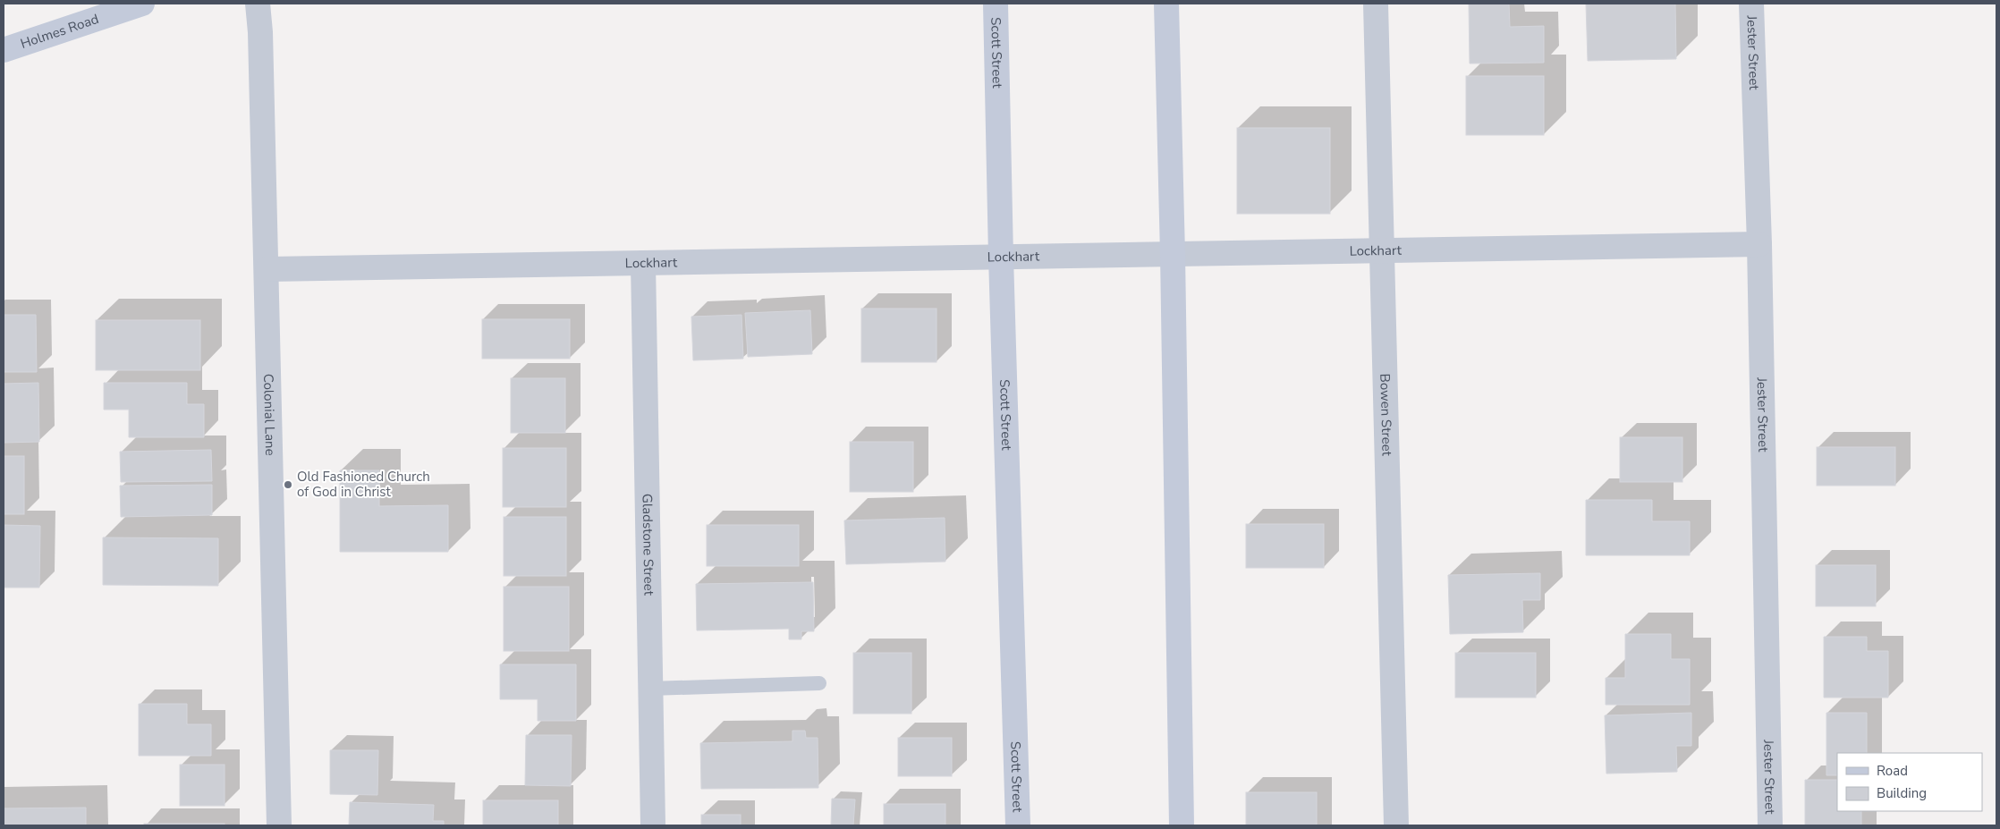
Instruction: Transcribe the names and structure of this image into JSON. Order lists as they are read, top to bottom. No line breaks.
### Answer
{"streets":{"main road":["Holmes Road","Scott Street"],"street":["Jester Street","Lockhart","Colonial Lane","Bowen Street","Gladstone Street"]},"crossings":[["Scott Street","Lockhart"],["Jester Street","Lockhart"],["Lockhart","Colonial Lane"],["Lockhart","Bowen Street"],["Lockhart","Gladstone Street"]],"places":["Old Fashioned Church of God in Christ"],"legend":["Road","Building"]}
